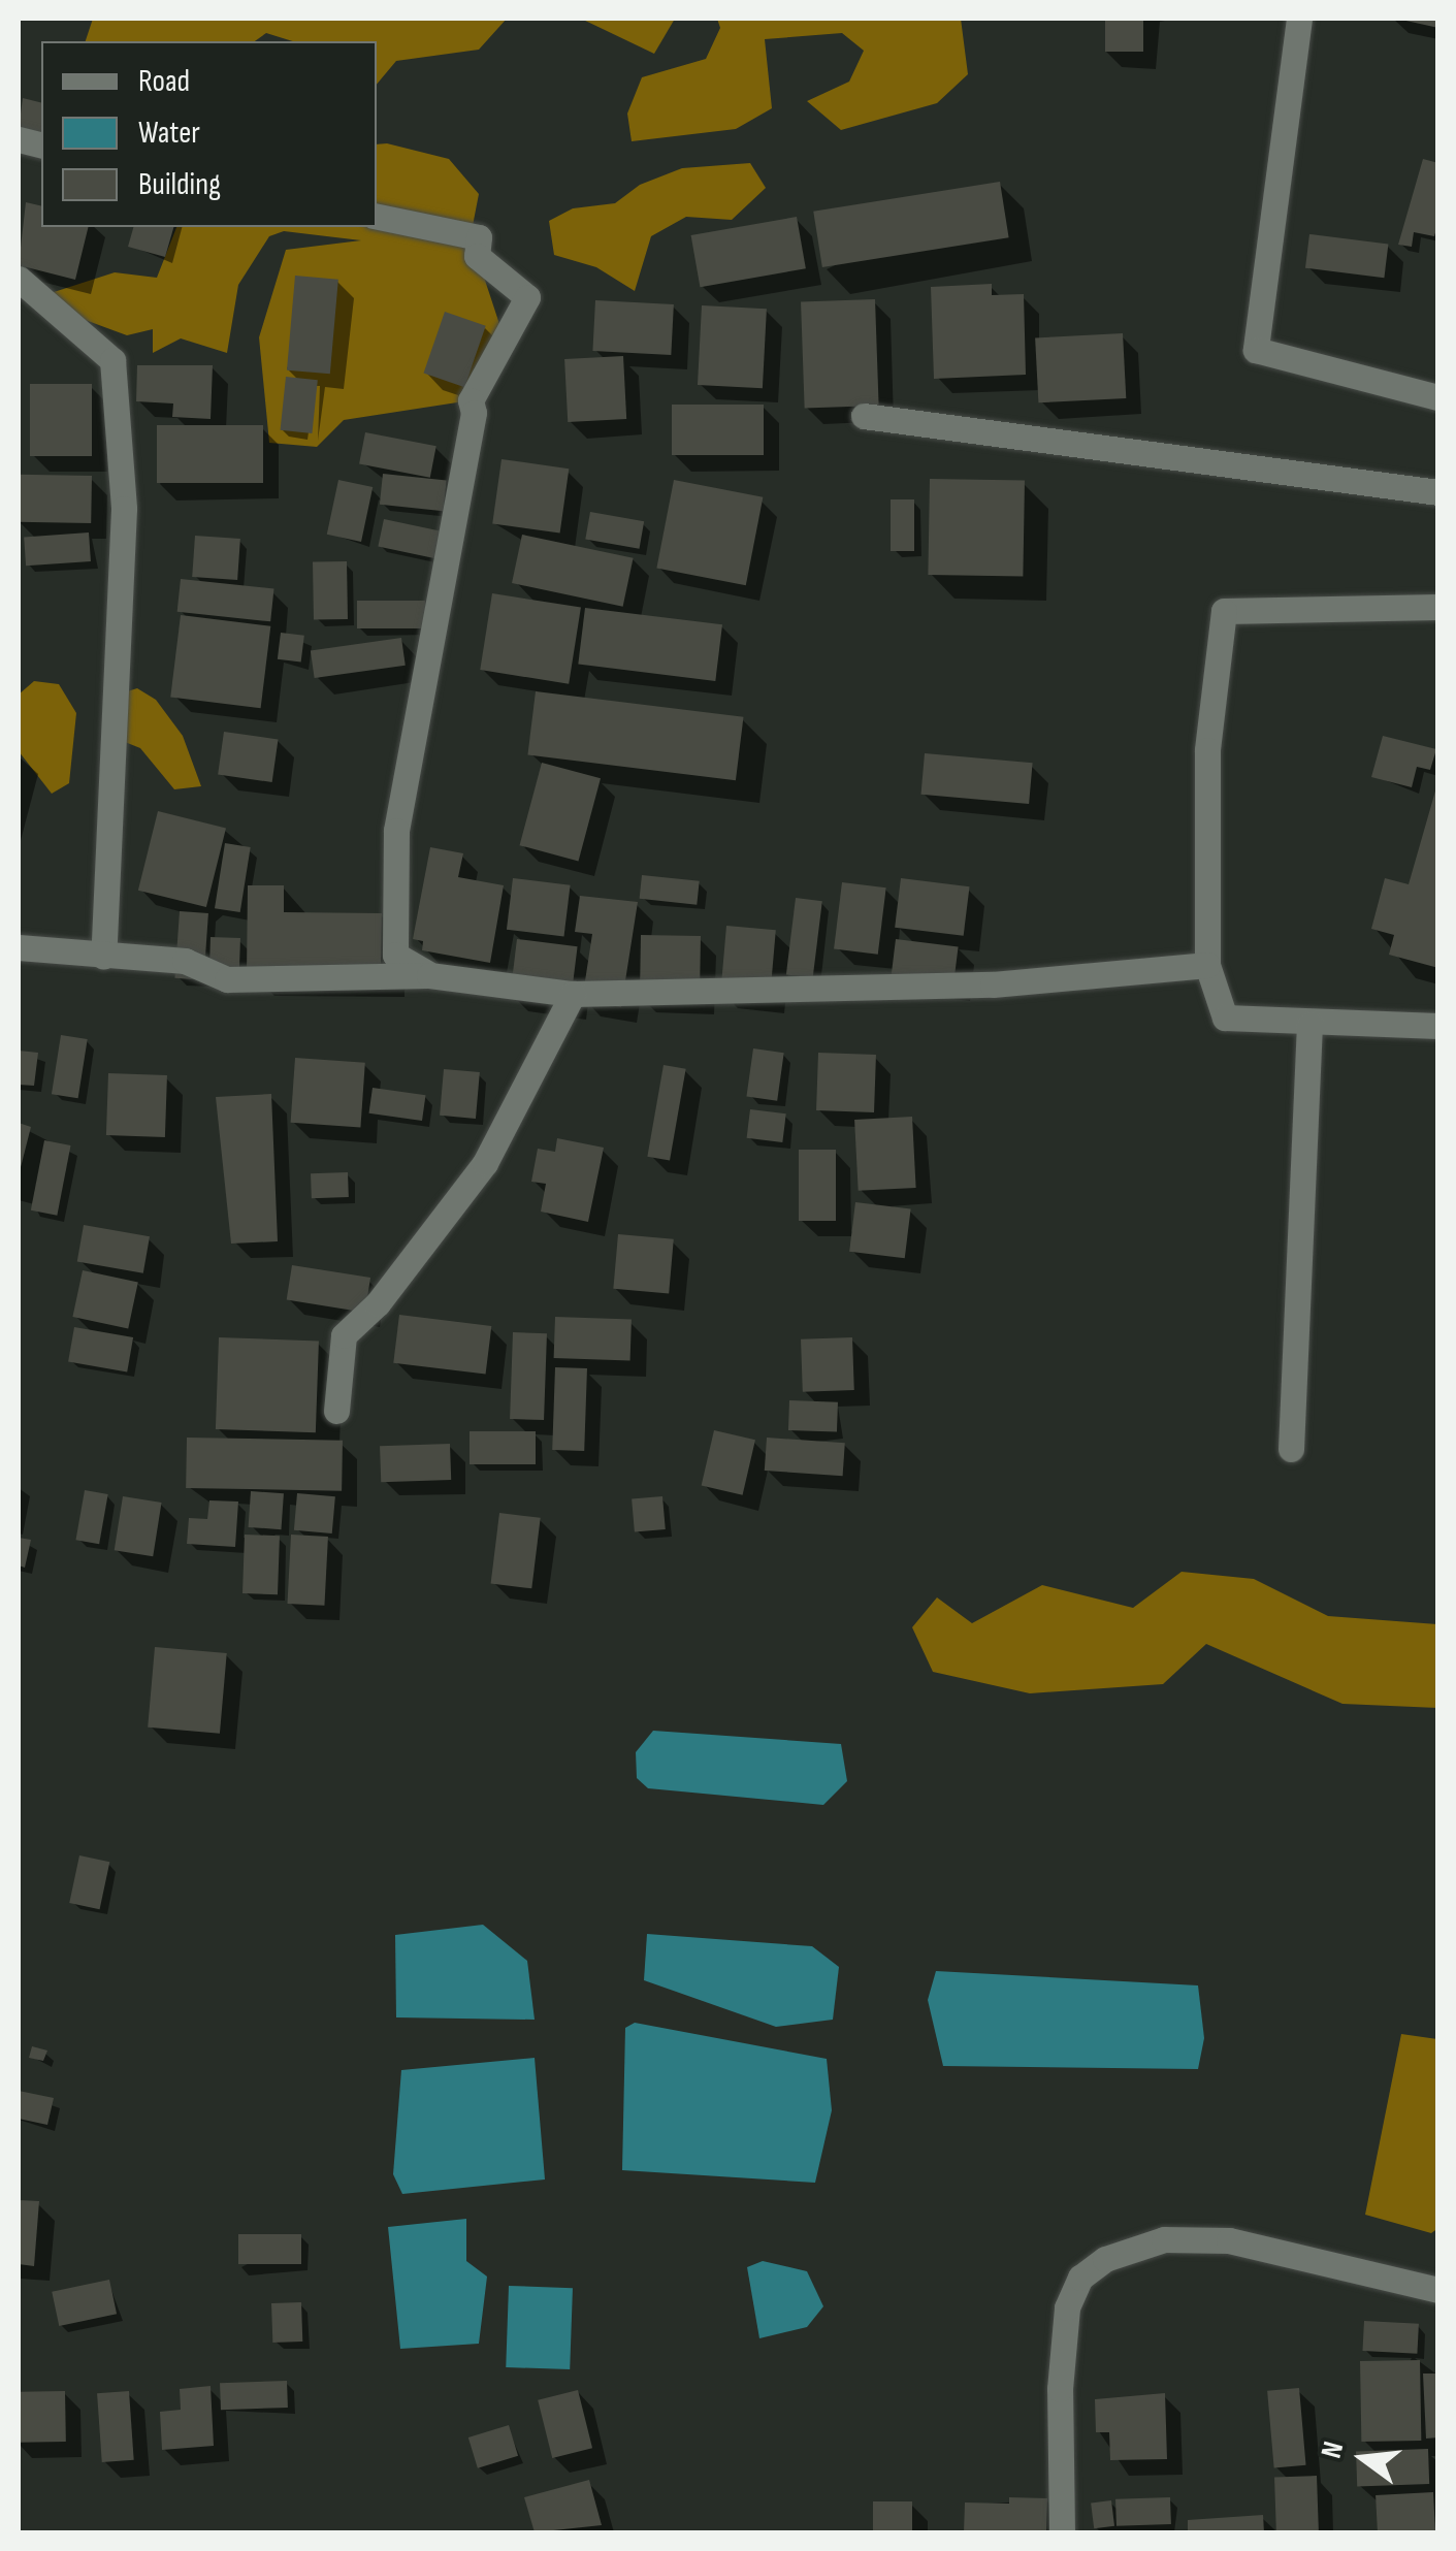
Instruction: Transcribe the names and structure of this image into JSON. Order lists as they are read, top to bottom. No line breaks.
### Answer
{"legend":["Road","Water","Building"],"north":"left"}
